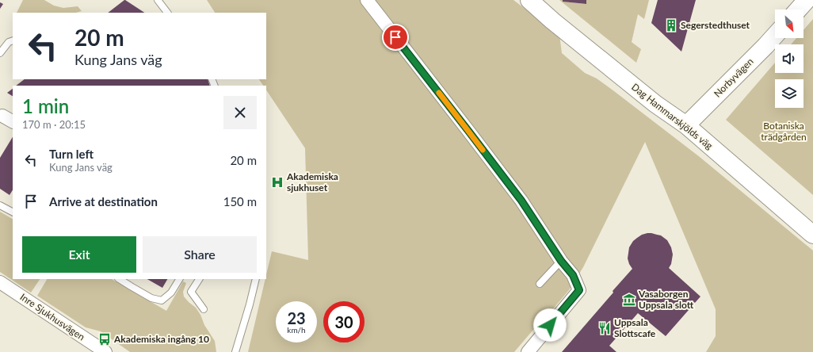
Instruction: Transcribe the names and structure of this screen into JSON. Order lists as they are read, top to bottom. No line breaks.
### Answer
{"streets":{"street":["Norbyvägen","Dag Hammarskjölds väg","Inre Sjukhusvägen"]},"crossings":[["Norbyvägen","Dag Hammarskjölds väg"]],"parks":["Botaniska trädgården"],"places":{"building":["Segerstedthuset"],"hospital":["Akademiska sjukhuset"],"museum":["Vasaborgen Uppsala slott"],"restaurant":["Uppsala Slottscafe"],"bus stop":["Akademiska ingång 10"]},"north":"bottom right","page":{"turn":["20 m","Kung Jans väg"],"heading":["1 min","170 m · 20:15"],"list":[{"name":"Turn left","note":"Kung Jans väg","value":"20 m"},{"name":"Arrive at destination","value":"150 m"}],"buttons":["Exit","Share"],"speed":"23 km/h","limit":"30"}}
